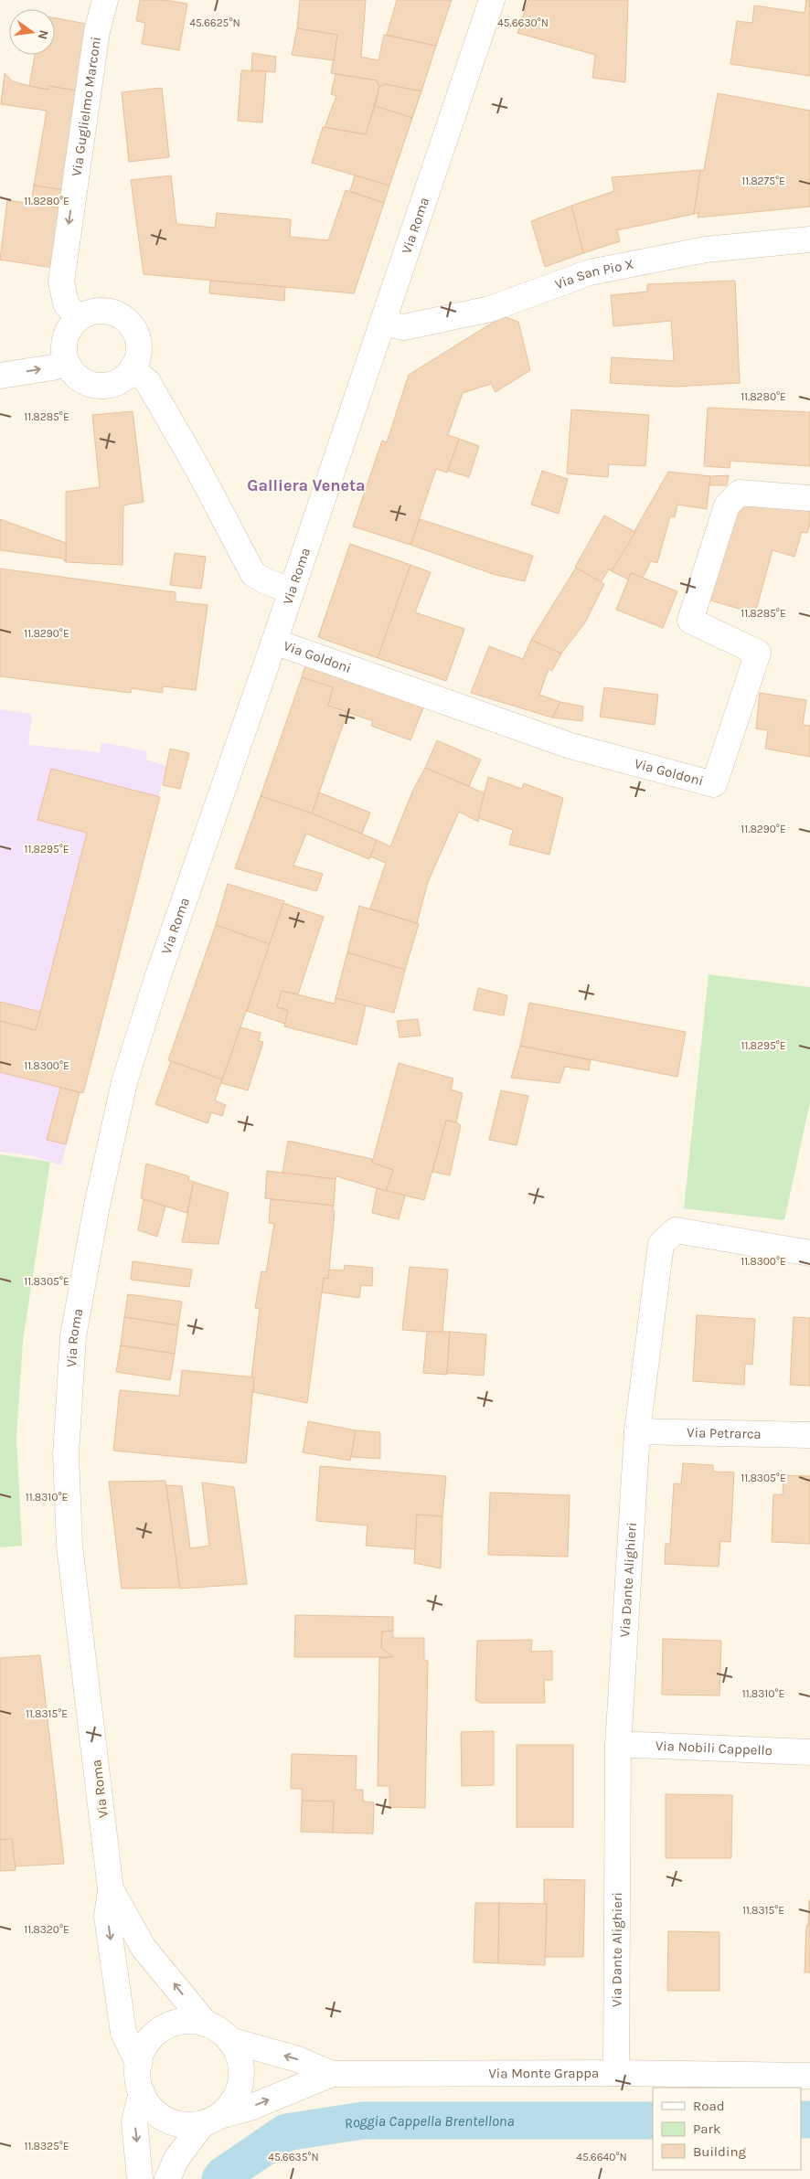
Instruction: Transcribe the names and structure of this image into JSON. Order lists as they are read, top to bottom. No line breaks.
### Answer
{"streets":{"street":["Via Guglielmo Marconi","Via Roma","Via San Pio X","Via Goldoni","Via Petrarca","Via Dante Alighieri","Via Nobili Cappello","Via Monte Grappa"]},"crossings":[["Via Roma","Via San Pio X"],["Via Roma","Via Goldoni"],["Via Roma","Via Monte Grappa"],["Via Petrarca","Via Dante Alighieri"],["Via Dante Alighieri","Via Nobili Cappello"],["Via Dante Alighieri","Via Monte Grappa"]],"one_way":["Via Guglielmo Marconi"],"districts":["Galliera Veneta"],"water":["Roggia Cappella Brentellona"],"legend":["Road","Park","Building"],"north":"right","coordinates":["45.6625°N","45.6630°N","11.8275°E","11.8280°E","11.8285°E","11.8290°E","11.8295°E","11.8300°E","11.8305°E","11.8310°E","11.8315°E","11.8320°E","11.8325°E","45.6635°N","45.6640°N"]}
